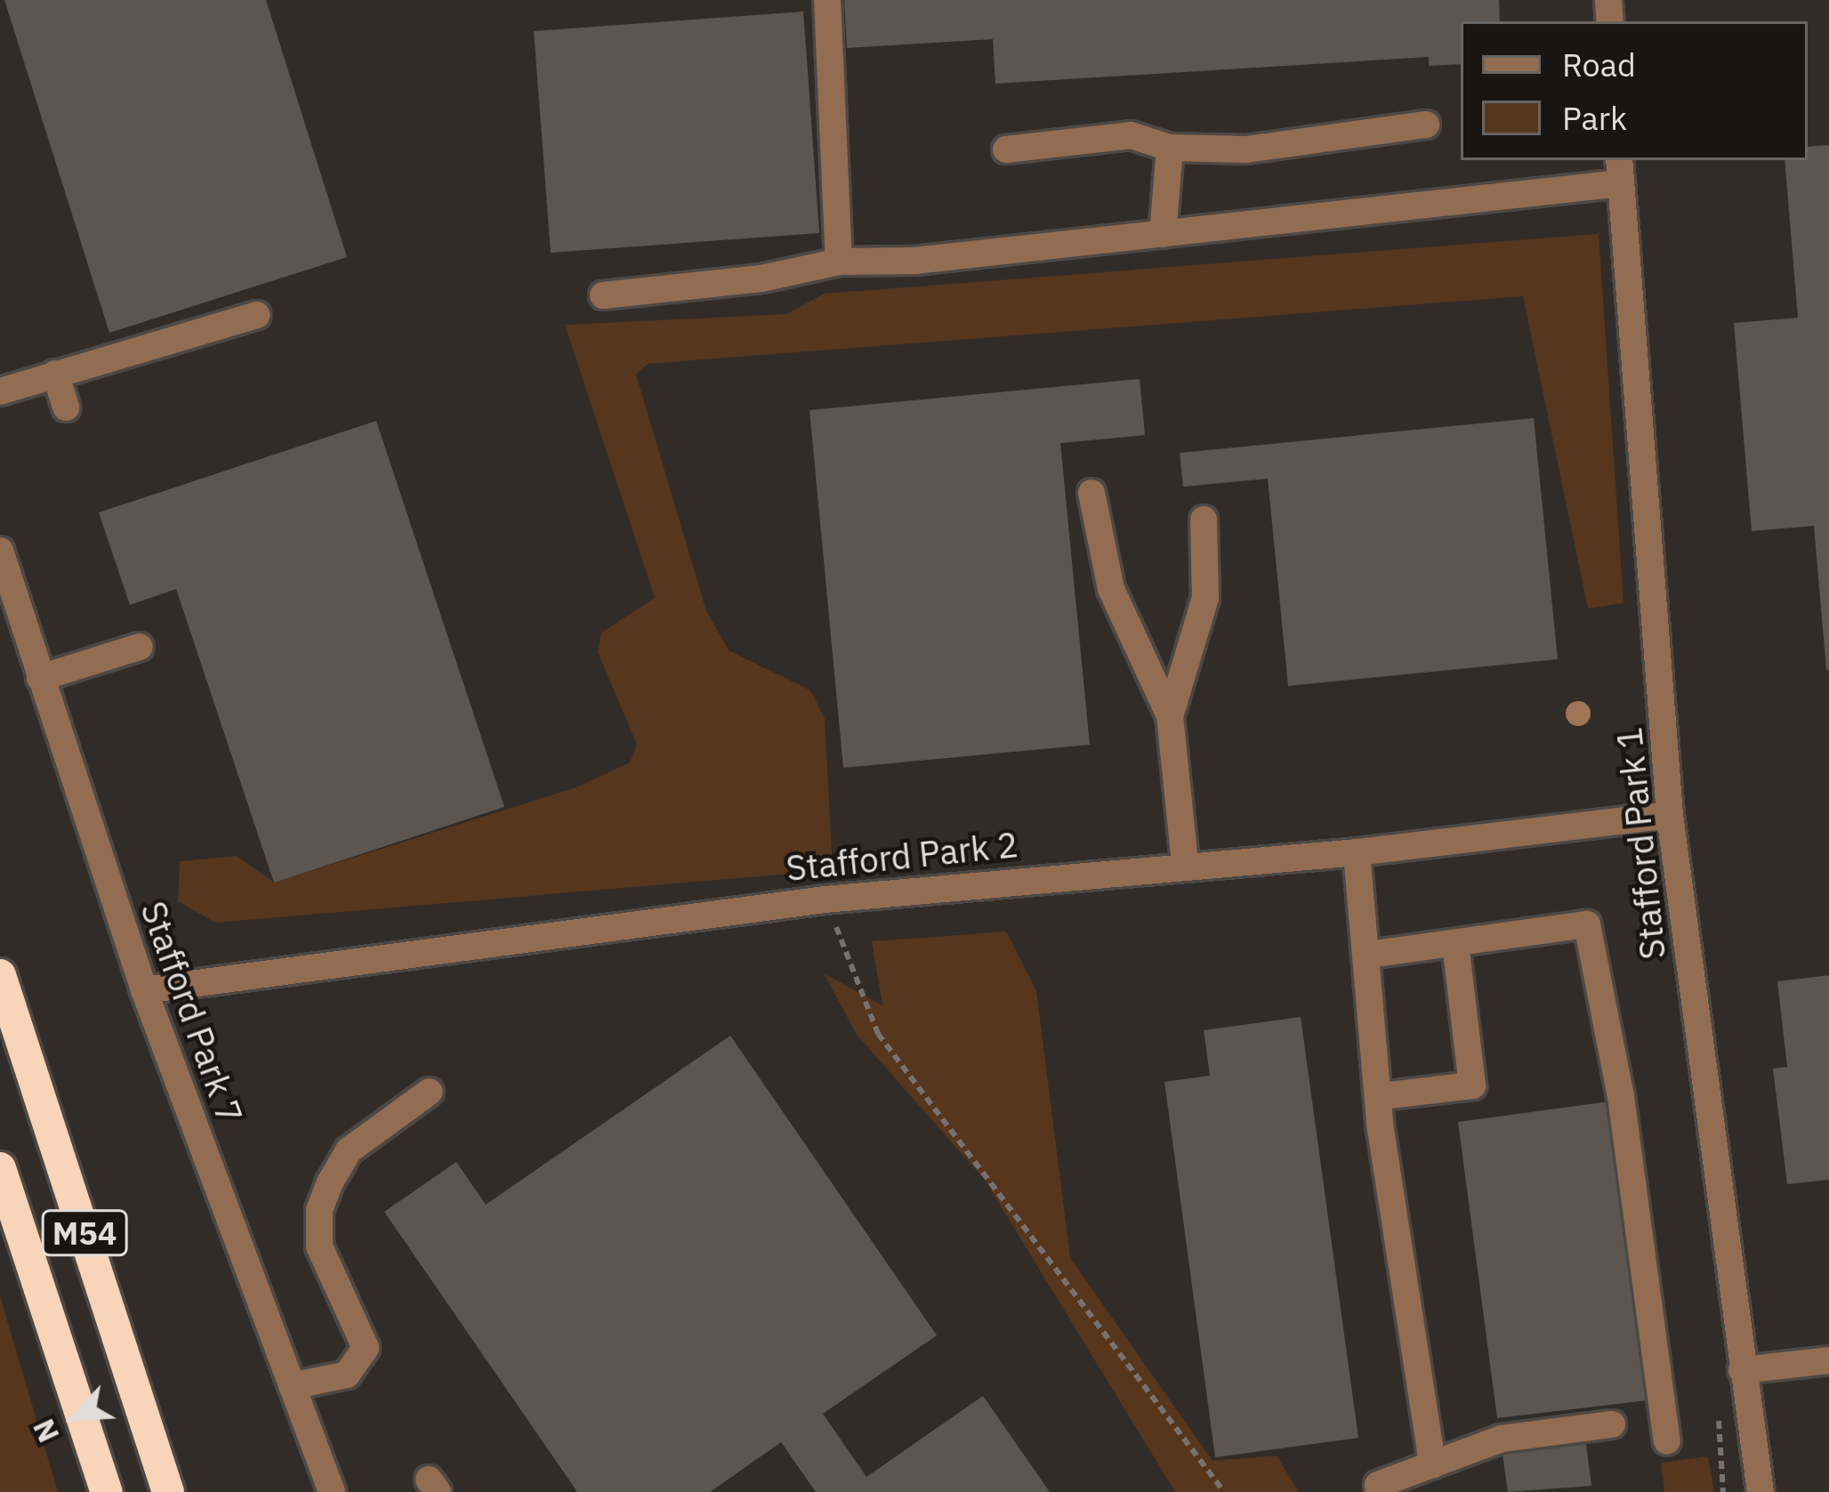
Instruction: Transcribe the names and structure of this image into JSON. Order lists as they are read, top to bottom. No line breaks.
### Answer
{"streets":{"highway":["M54"],"street":["Stafford Park 1","Stafford Park 2","Stafford Park 7"]},"crossings":[["Stafford Park 1","Stafford Park 2"],["Stafford Park 2","Stafford Park 7"]],"legend":["Road","Park"],"north":"bottom left"}
